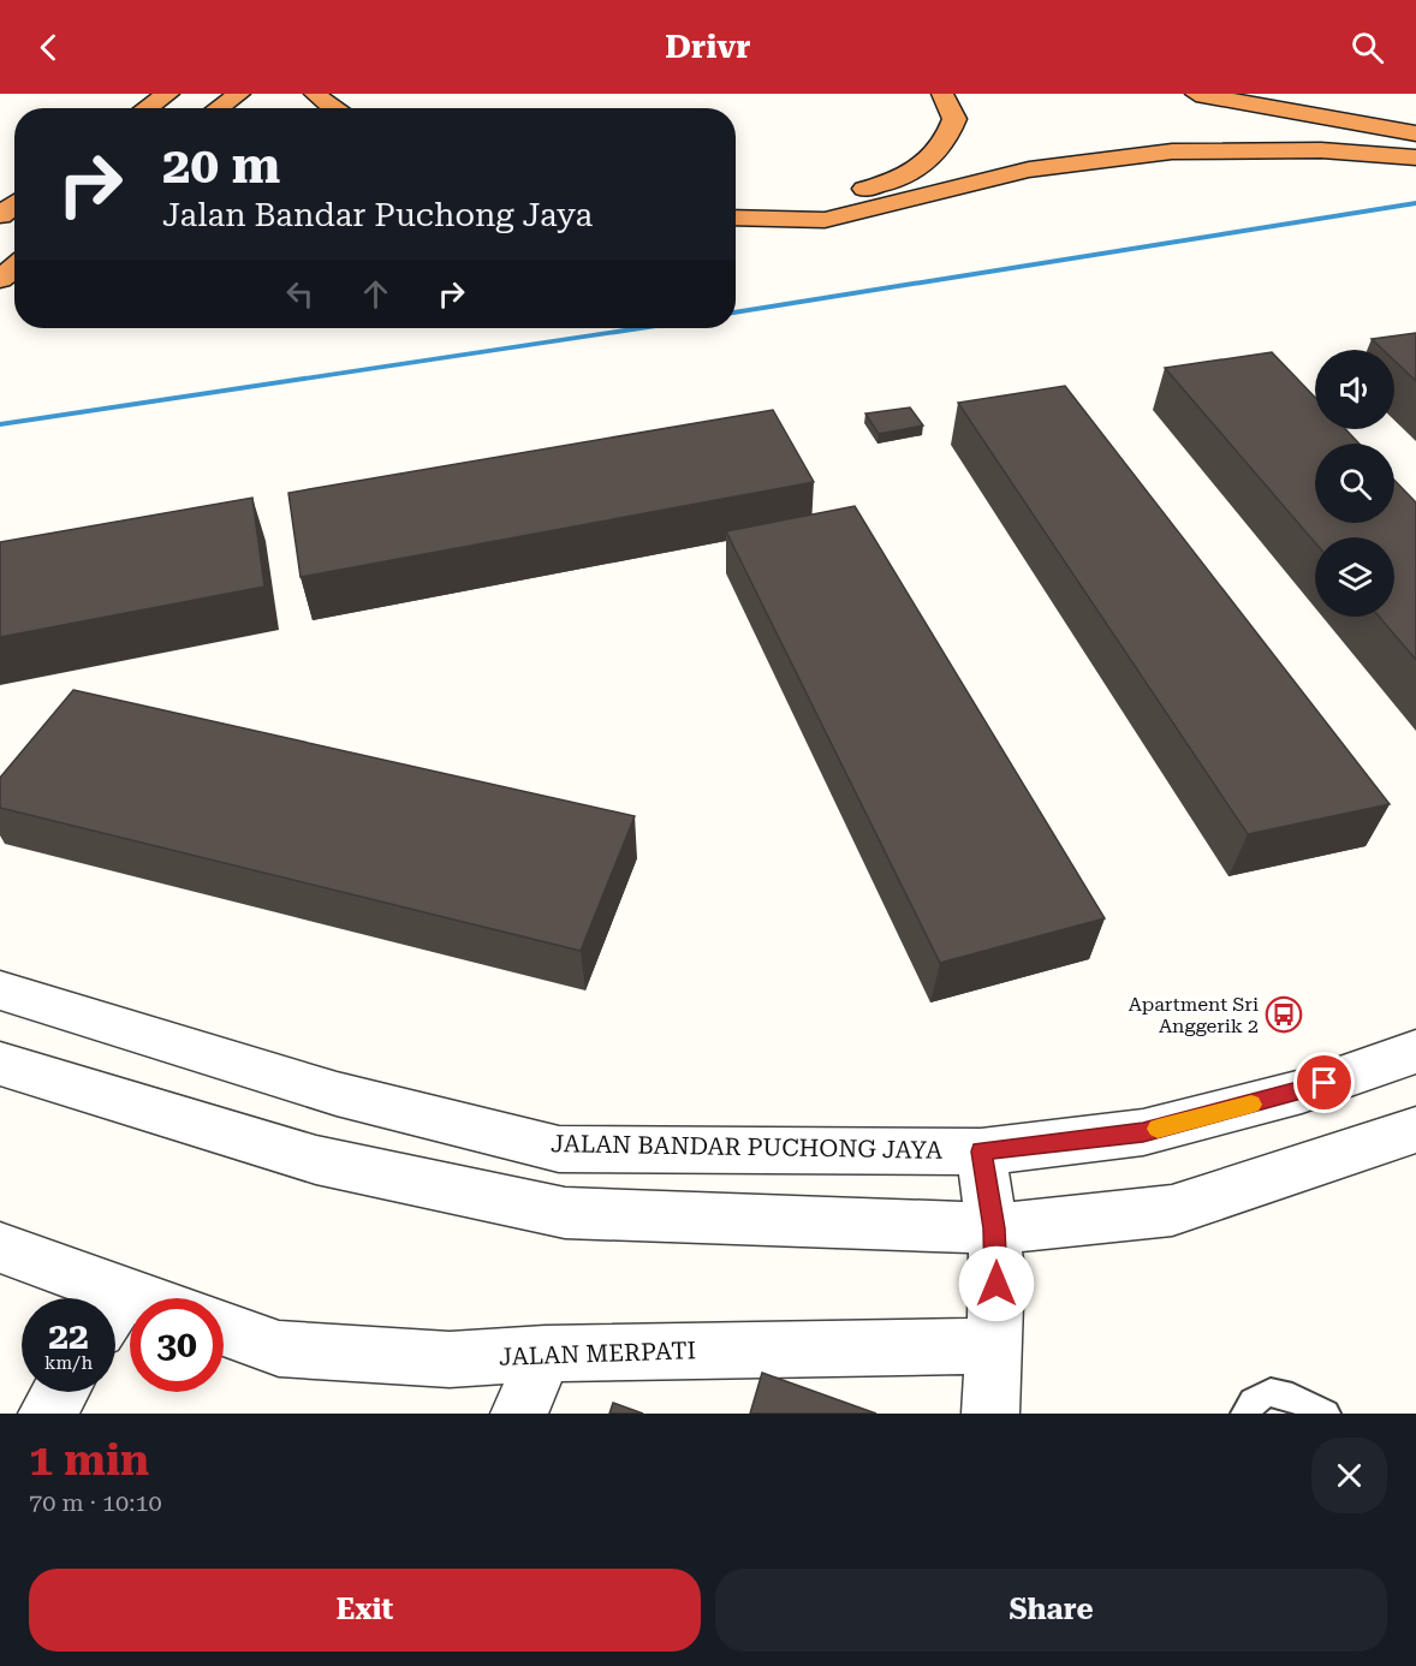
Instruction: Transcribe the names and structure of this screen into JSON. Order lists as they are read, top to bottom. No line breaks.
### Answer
{"streets":{"street":["JALAN BANDAR PUCHONG JAYA","JALAN MERPATI"]},"places":{"bus stop":["Apartment Sri Anggerik 2"]},"page":{"header":"Drivr","turn":["20 m","Jalan Bandar Puchong Jaya"],"speed":"22 km/h","limit":"30","heading":["1 min","70 m · 10:10"],"buttons":["Exit","Share"]}}
